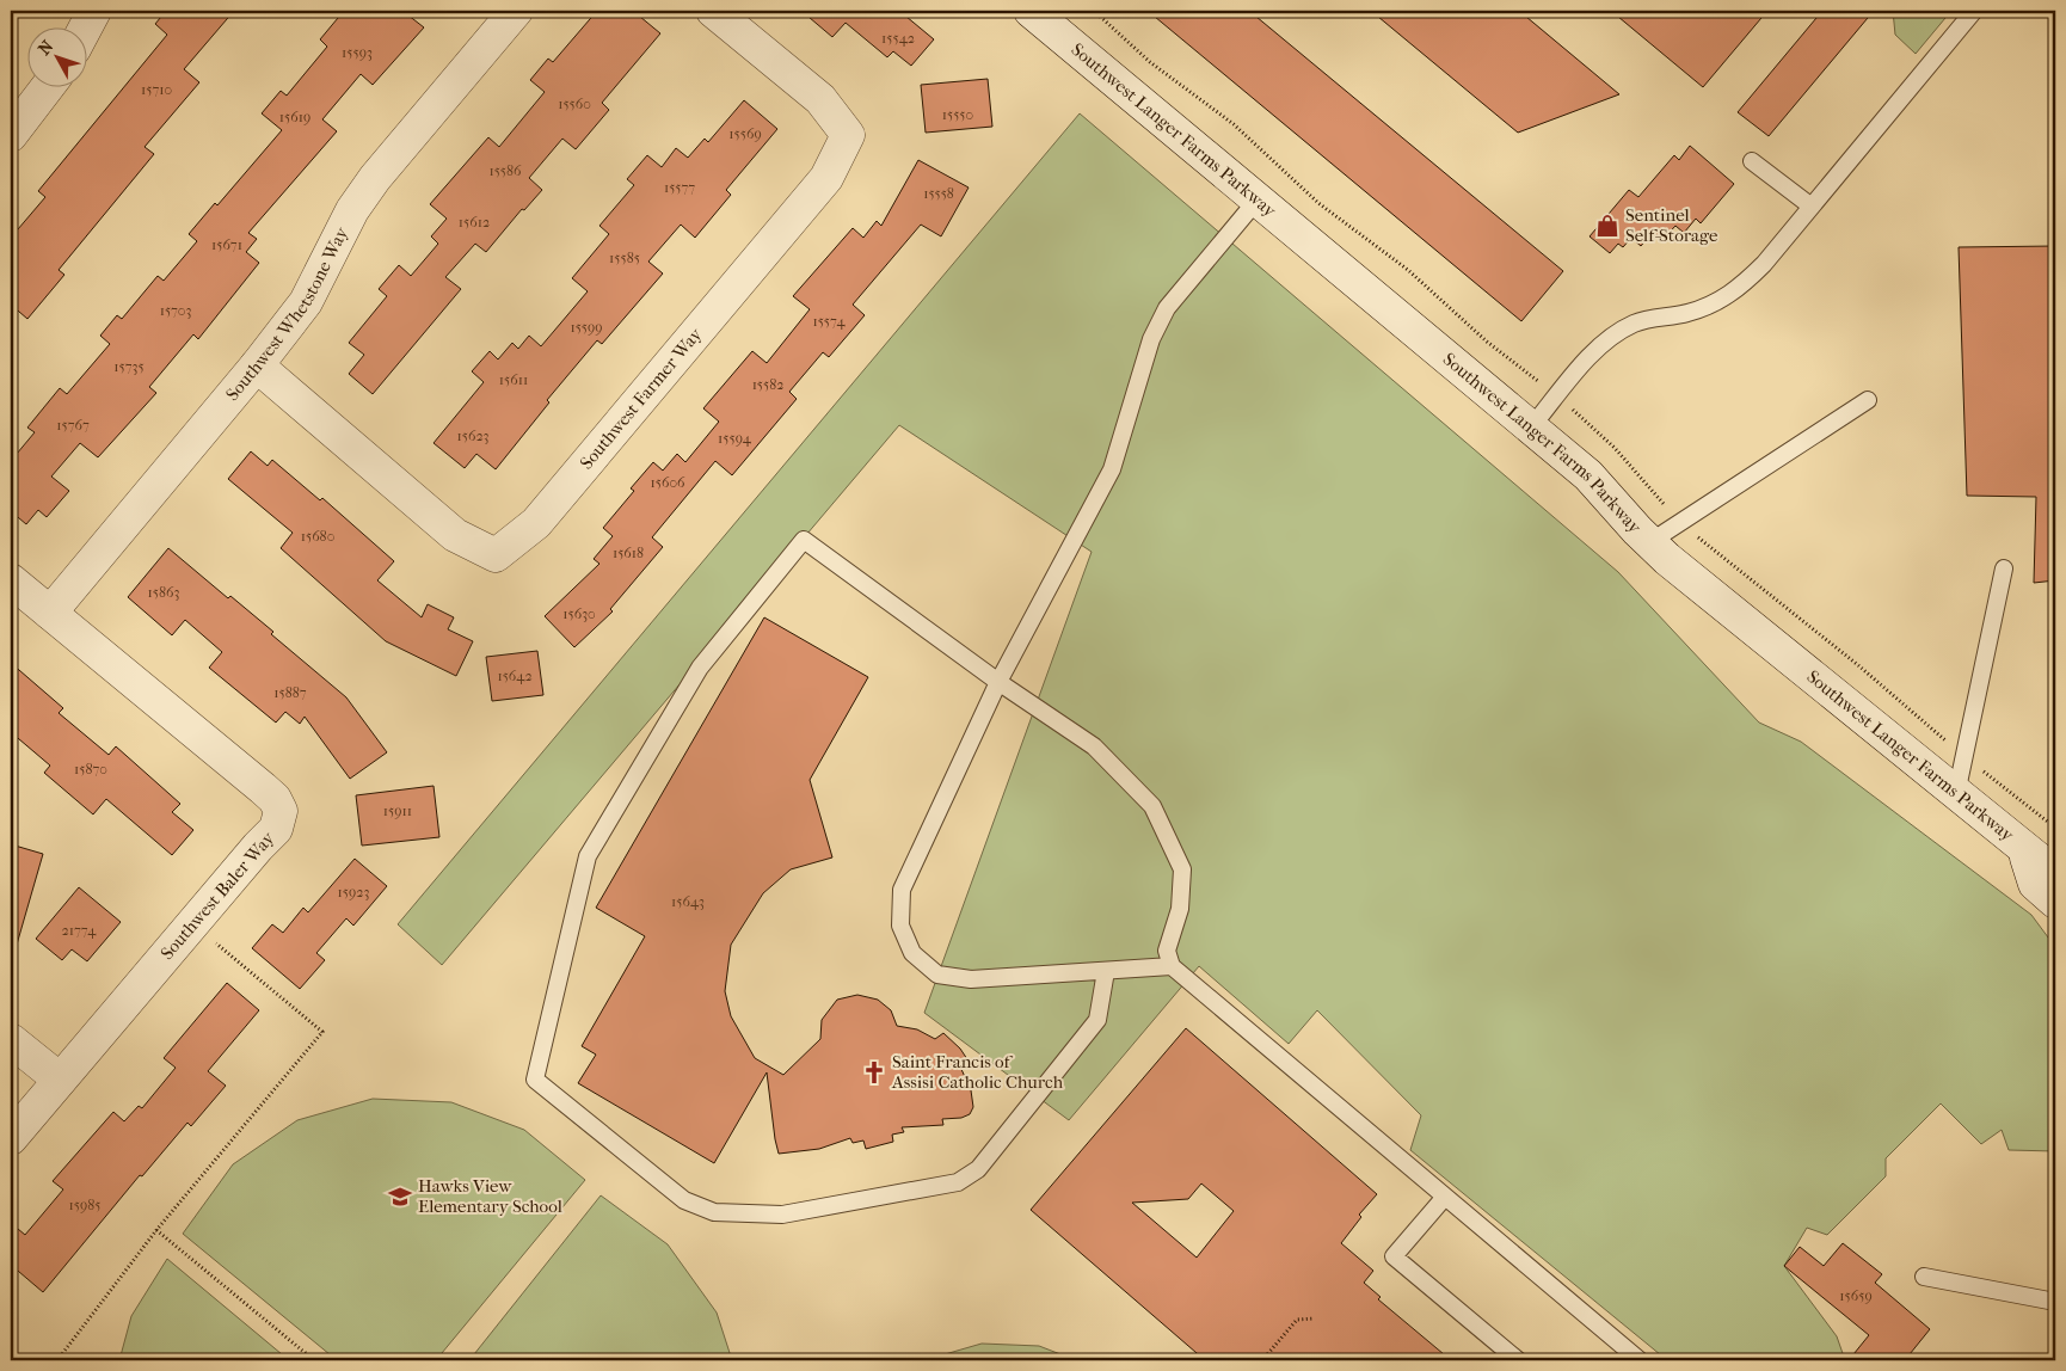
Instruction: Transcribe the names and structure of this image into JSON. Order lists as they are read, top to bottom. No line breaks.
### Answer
{"streets":{"street":["Southwest Langer Farms Parkway","Southwest Whetstone Way","Southwest Farmer Way","Southwest Baler Way"]},"crossings":[["Southwest Whetstone Way","Southwest Farmer Way"],["Southwest Whetstone Way","Southwest Baler Way"]],"places":{"shop":["Sentinel Self-Storage"],"church":["Saint Francis of Assisi Catholic Church"],"school or university":["Hawks View Elementary School"]},"house_numbers":["15542","15593","15710","15560","15550","15619","15569","15586","15577","15558","15612","15671","15585","15703","15574","15599","15735","15611","15582","15767","15623","15594","15606","15680","15618","15863","15630","15642","15887","15870","15911","15923","15643","21774","15985","15659"],"north":"top left"}
